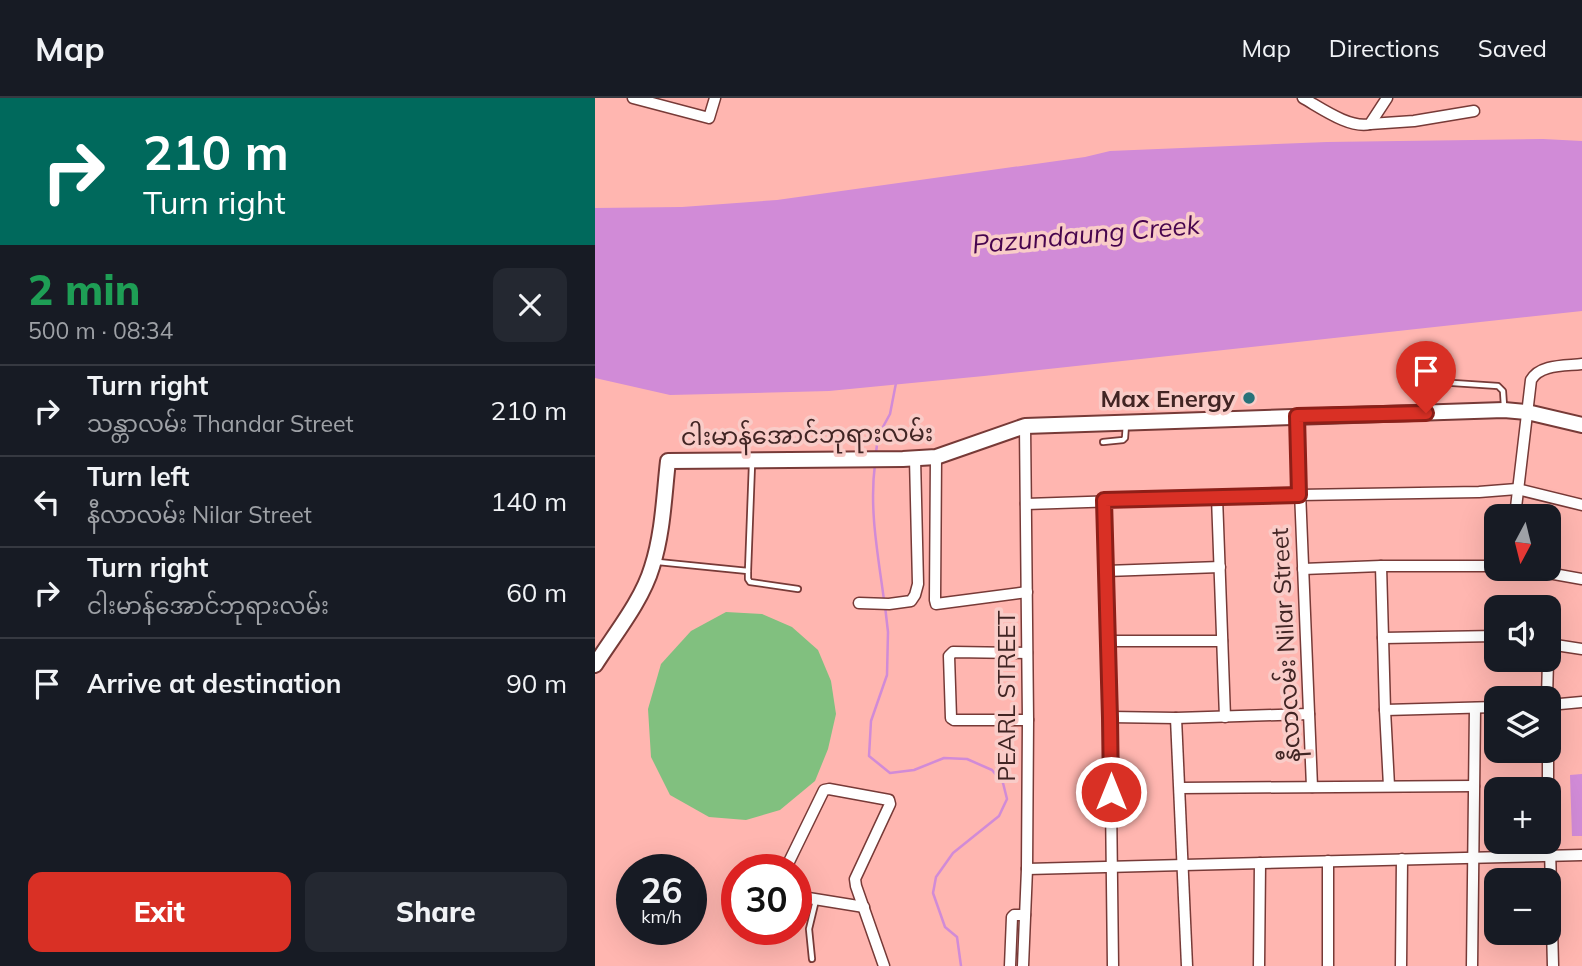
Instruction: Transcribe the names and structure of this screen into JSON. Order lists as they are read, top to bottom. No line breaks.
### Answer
{"streets":{"main road":["ငါးမာန်အောင်ဘုရားလမ်း"],"street":["နီလာလမ်း Nilar Street","PEARL STREET"]},"crossings":[["ငါးမာန်အောင်ဘုရားလမ်း","နီလာလမ်း Nilar Street"],["ငါးမာန်အောင်ဘုရားလမ်း","PEARL STREET"]],"water":["Pazundaung Creek"],"places":["Max Energy"],"north":"bottom","page":{"header":"Map","nav":["Map","Directions","Saved"],"turn":["210 m","Turn right"],"heading":["2 min","500 m · 08:34"],"list":[{"name":"Turn right","note":"သန္တာလမ်း Thandar Street","value":"210 m"},{"name":"Turn left","note":"နီလာလမ်း Nilar Street","value":"140 m"},{"name":"Turn right","note":"ငါးမာန်အောင်ဘုရားလမ်း","value":"60 m"},{"name":"Arrive at destination","value":"90 m"}],"map_buttons":["+","−"],"speed":"26 km/h","limit":"30","buttons":["Exit","Share"]}}
